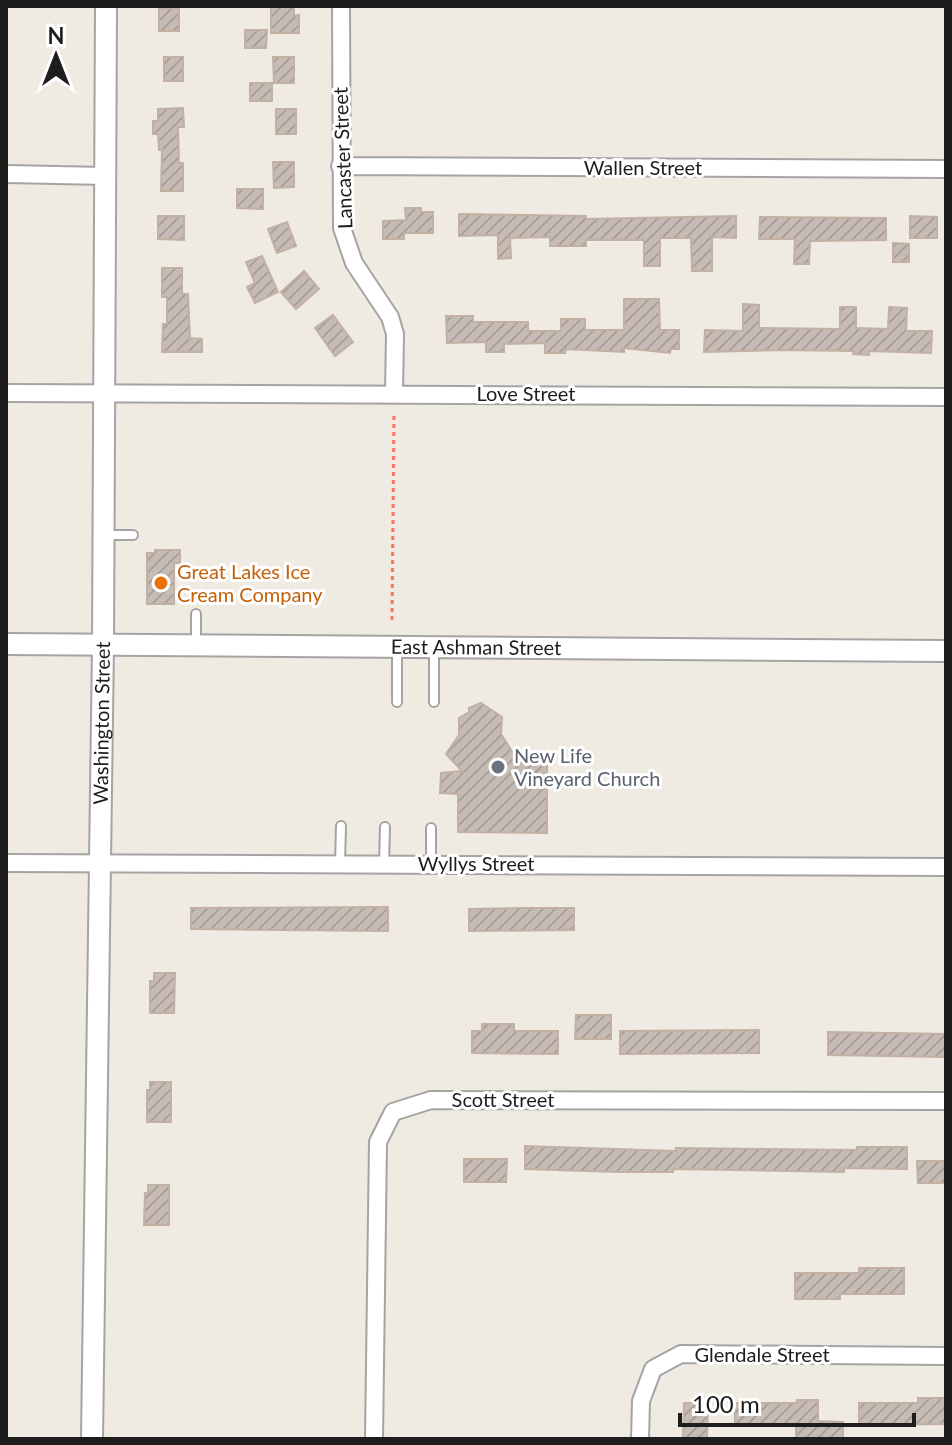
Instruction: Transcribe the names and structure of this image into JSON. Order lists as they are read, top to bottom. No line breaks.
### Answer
{"streets":{"street":["Lancaster Street","Wallen Street","Love Street","East Ashman Street","Washington Street","Wyllys Street","Scott Street","Glendale Street"]},"crossings":[["Lancaster Street","Wallen Street"],["Lancaster Street","Love Street"],["Love Street","Washington Street"],["East Ashman Street","Washington Street"],["Washington Street","Wyllys Street"]],"places":["Great Lakes Ice Cream Company","New Life Vineyard Church"],"scale_bar":"100 m","north":"top"}
